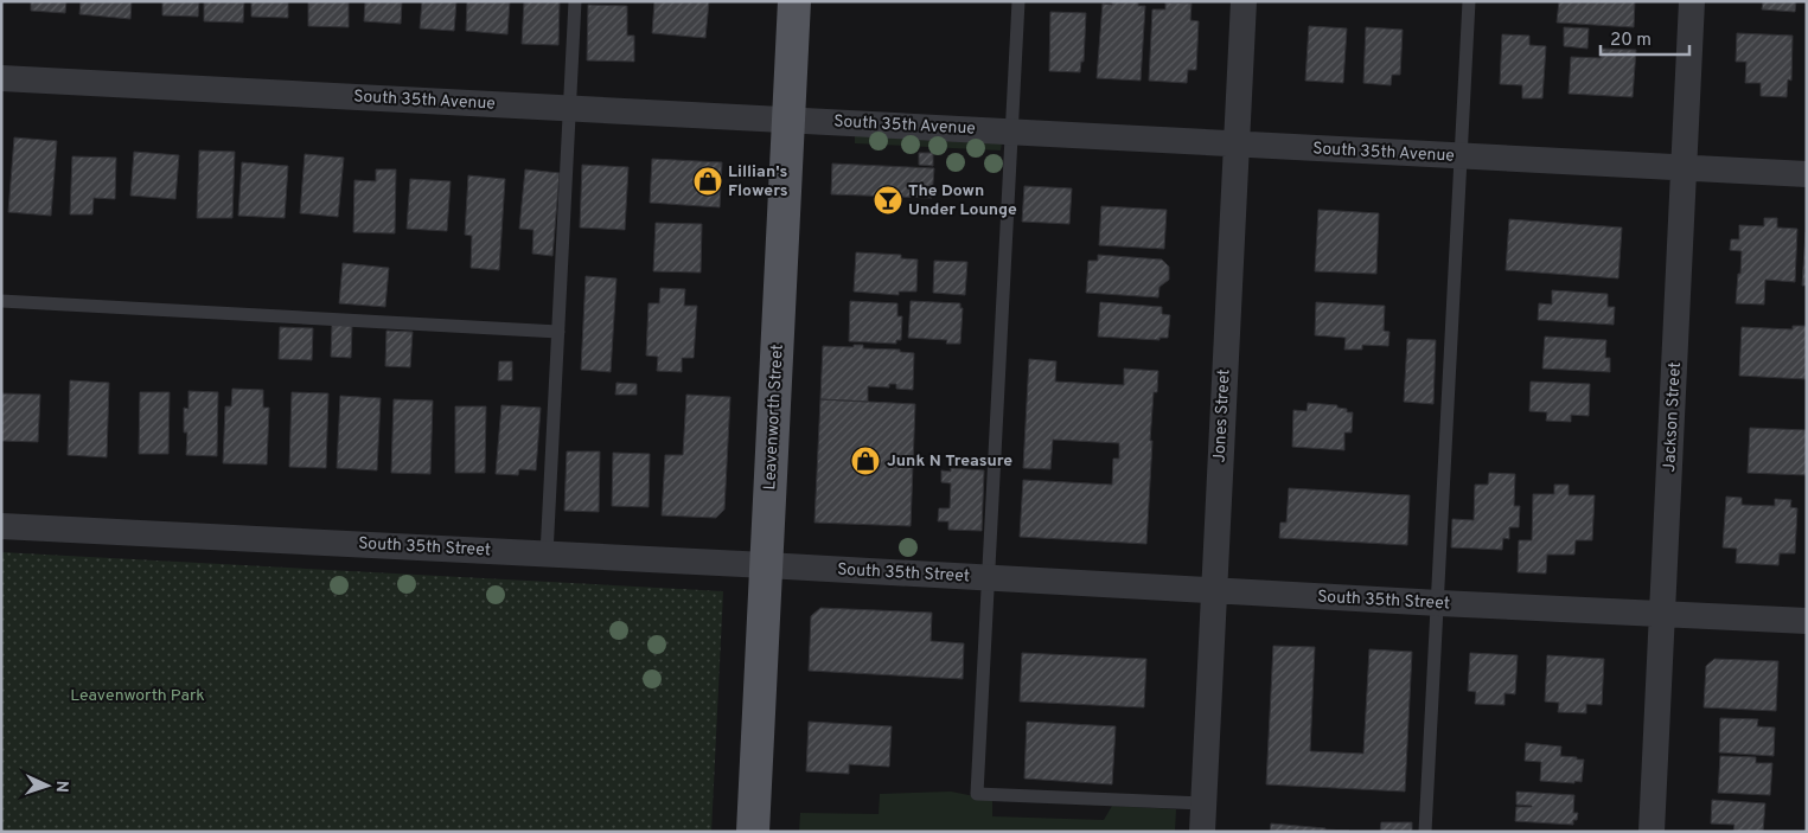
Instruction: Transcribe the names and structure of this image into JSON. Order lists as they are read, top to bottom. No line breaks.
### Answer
{"streets":{"main road":["Leavenworth Street"],"street":["South 35th Avenue","Jones Street","Jackson Street","South 35th Street"]},"crossings":[["South 35th Avenue","Jones Street"],["South 35th Avenue","Leavenworth Street"],["South 35th Avenue","Jackson Street"],["Jones Street","South 35th Street"],["Leavenworth Street","South 35th Street"],["Jackson Street","South 35th Street"]],"parks":["Leavenworth Park"],"places":{"shop":["Lillian's Flowers","Junk N Treasure"],"bar":["The Down Under Lounge"]},"scale_bar":"20 m","north":"right"}
